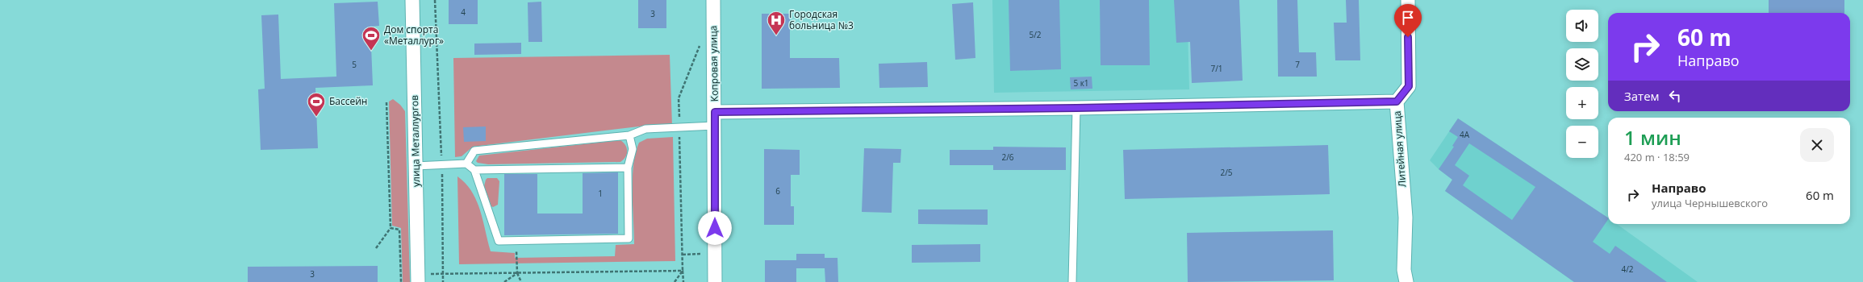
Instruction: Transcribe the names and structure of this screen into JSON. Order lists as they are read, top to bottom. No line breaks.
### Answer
{"streets":{"street":["Копровая улица","улица Металлургов","Литейная улица"]},"places":{"hospital":["Городская больница №3"],"sports":["Дом спорта «Металлург»","Бассейн"]},"house_numbers":["4","3","5/2","5","7","7/1","5 к1","4А","2/6","2/5","6","1","4/2","3"],"page":{"map_buttons":["+","−"],"turn":["60 m","Направо"],"then":"Затем","heading":["1 мин","420 m · 18:59"],"list":[{"name":"Направо","note":"улица Чернышевского","value":"60 m"}]}}
